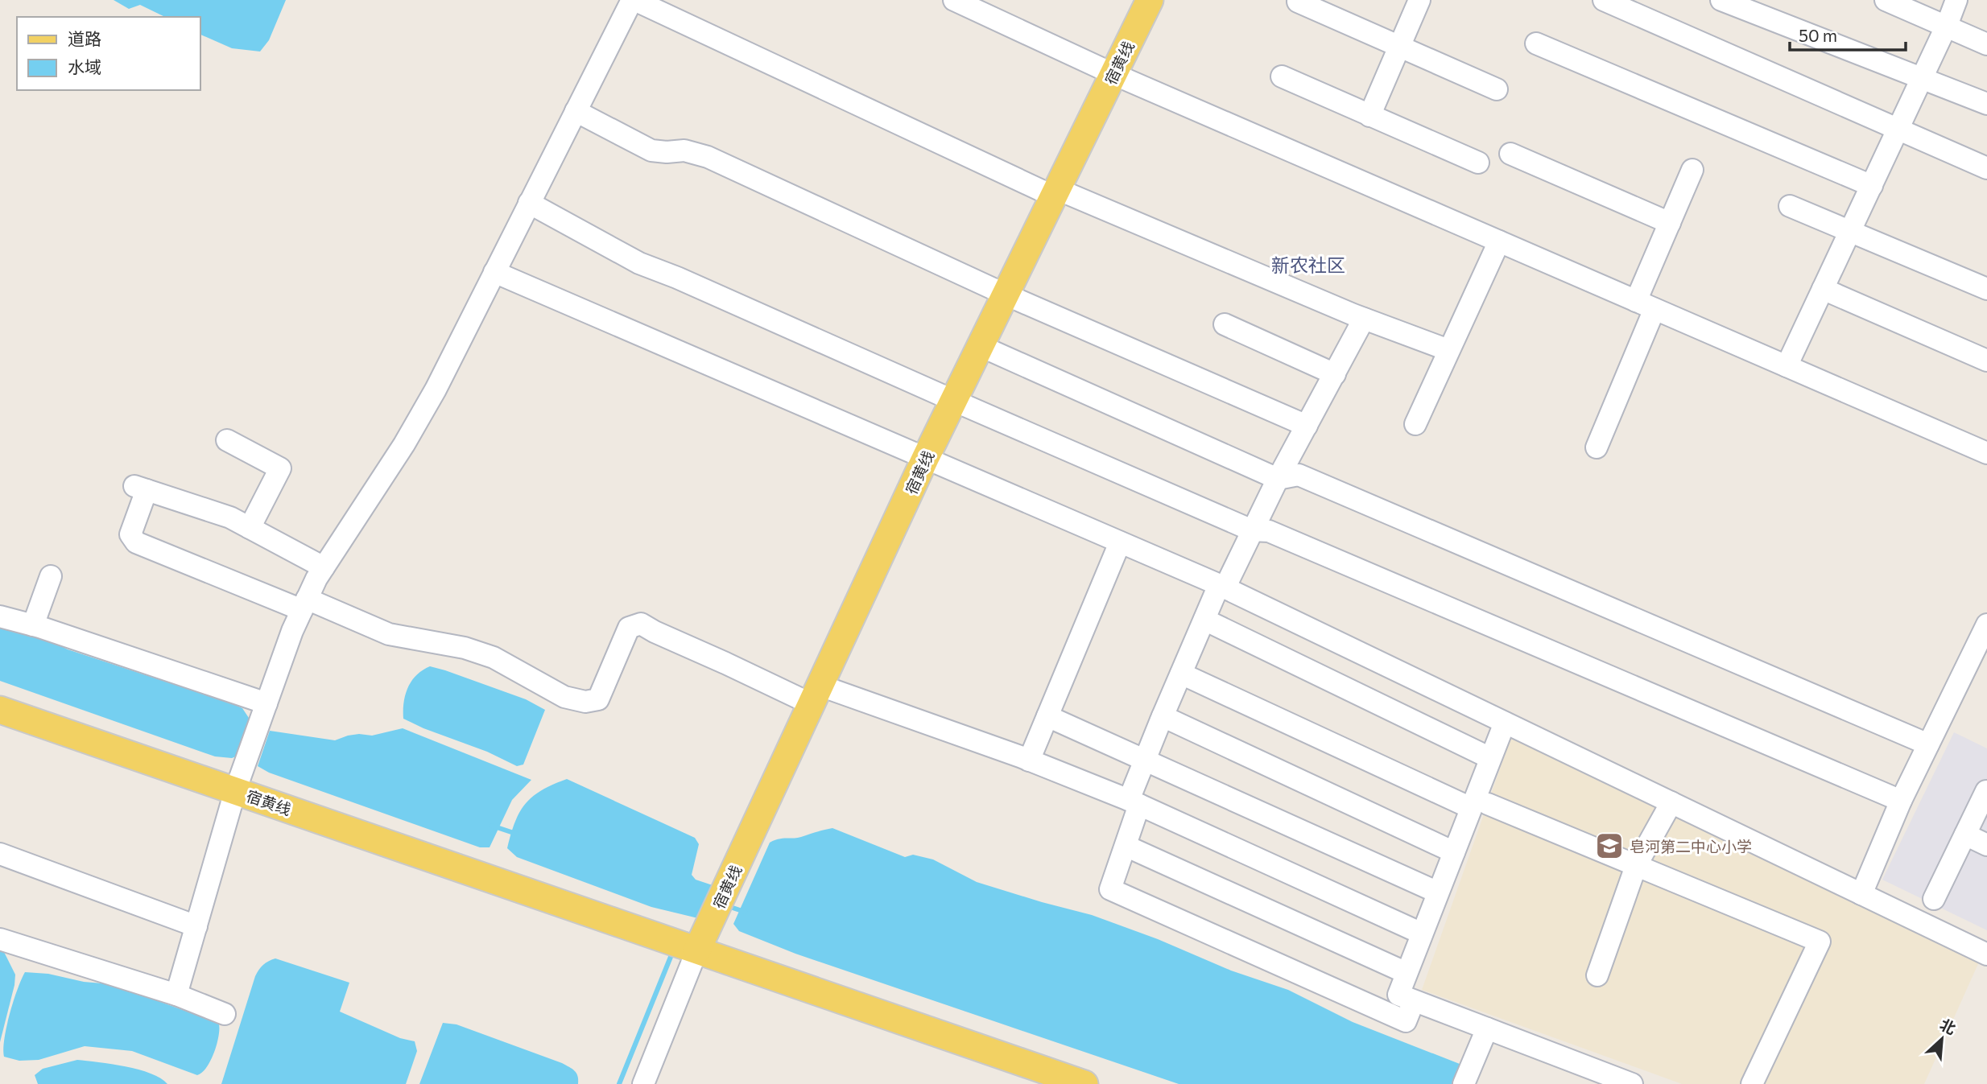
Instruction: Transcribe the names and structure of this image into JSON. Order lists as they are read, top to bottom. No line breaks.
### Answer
{"streets":{"main road":["宿黄线"]},"districts":["新农社区"],"places":{"school or university":["皂河第二中心小学"]},"legend":["道路","水域"],"scale_bar":"50 m","north":"top right"}
